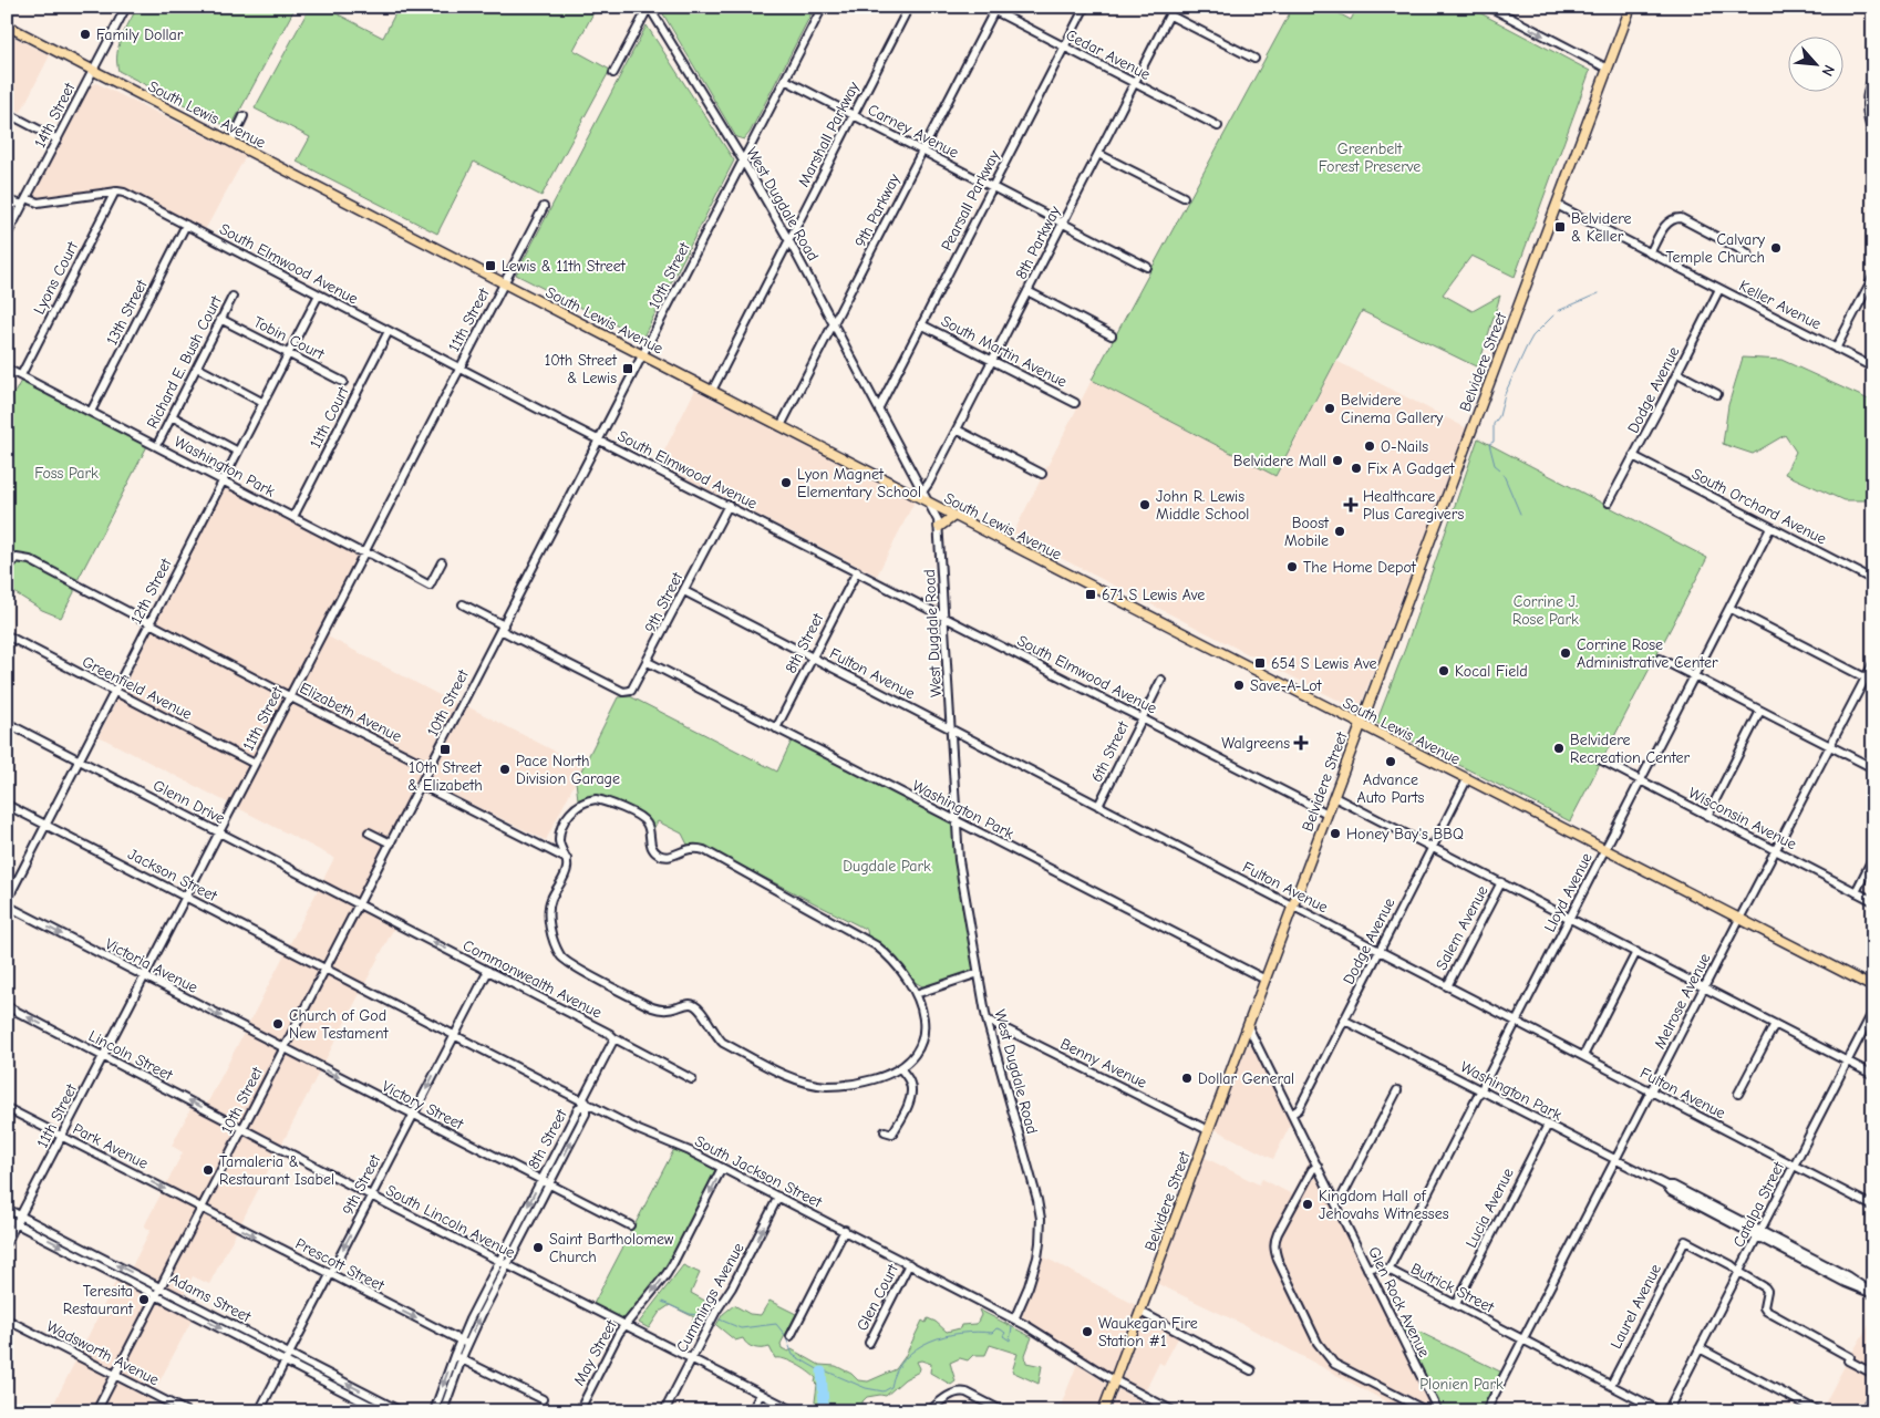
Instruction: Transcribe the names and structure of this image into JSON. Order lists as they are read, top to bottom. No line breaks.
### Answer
{"streets":{"main road":["South Lewis Avenue","Belvidere Street"],"street":["Cedar Avenue","14th Street","Carney Avenue","Marshall Parkway","Pearsall Parkway","West Dugdale Road","9th Parkway","8th Parkway","South Elmwood Avenue","10th Street","Lyons Court","Keller Avenue","13th Street","11th Street","Tobin Court","South Martin Avenue","Richard E. Bush Court","Dodge Avenue","11th Court","Washington Park","South Orchard Avenue","12th Street","9th Street","8th Street","Fulton Avenue","Greenfield Avenue","Elizabeth Avenue","6th Street","Glenn Drive","Wisconsin Avenue","Jackson Street","Lloyd Avenue","Salem Avenue","Victoria Avenue","Commonwealth Avenue","Melrose Avenue","Lincoln Street","Benny Avenue","Victory Street","Park Avenue","South Jackson Street","Catalpa Street","Lucia Avenue","South Lincoln Avenue","Prescott Street","Butrick Street","Adams Street","Cummings Avenue","Glen Court","Glen Rock Avenue","Laurel Avenue","Wadsworth Avenue","May Street"]},"crossings":[["Cedar Avenue","Pearsall Parkway"],["Cedar Avenue","9th Parkway"],["Cedar Avenue","8th Parkway"],["South Lewis Avenue","14th Street"],["South Lewis Avenue","Marshall Parkway"],["South Lewis Avenue","West Dugdale Road"],["South Lewis Avenue","9th Parkway"],["South Lewis Avenue","10th Street"],["South Lewis Avenue","11th Street"],["South Lewis Avenue","Belvidere Street"],["South Lewis Avenue","Dodge Avenue"],["South Lewis Avenue","Lloyd Avenue"],["South Lewis Avenue","Melrose Avenue"],["14th Street","South Elmwood Avenue"],["Carney Avenue","Marshall Parkway"],["Carney Avenue","Pearsall Parkway"],["Carney Avenue","9th Parkway"],["Carney Avenue","8th Parkway"],["Carney Avenue","10th Street"],["Marshall Parkway","West Dugdale Road"],["Pearsall Parkway","West Dugdale Road"],["Pearsall Parkway","South Martin Avenue"],["West Dugdale Road","9th Parkway"],["West Dugdale Road","8th Parkway"],["West Dugdale Road","South Elmwood Avenue"],["West Dugdale Road","10th Street"],["West Dugdale Road","Washington Park"],["West Dugdale Road","Fulton Avenue"],["West Dugdale Road","Benny Avenue"],["West Dugdale Road","South Jackson Street"],["8th Parkway","South Martin Avenue"],["South Elmwood Avenue","10th Street"],["South Elmwood Avenue","Lyons Court"],["South Elmwood Avenue","13th Street"],["South Elmwood Avenue","11th Street"],["South Elmwood Avenue","Belvidere Street"],["South Elmwood Avenue","11th Court"],["South Elmwood Avenue","12th Street"],["South Elmwood Avenue","9th Street"],["South Elmwood Avenue","8th Street"],["South Elmwood Avenue","6th Street"],["10th Street","9th Street"],["10th Street","Elizabeth Avenue"],["10th Street","Glenn Drive"],["10th Street","Jackson Street"],["10th Street","Victoria Avenue"],["10th Street","Commonwealth Avenue"],["10th Street","Lincoln Street"],["10th Street","Victory Street"],["10th Street","Park Avenue"],["10th Street","South Jackson Street"],["10th Street","South Lincoln Avenue"],["10th Street","Prescott Street"],["10th Street","Adams Street"],["10th Street","Wadsworth Avenue"],["Lyons Court","Washington Park"],["Keller Avenue","Belvidere Street"],["Keller Avenue","Dodge Avenue"],["13th Street","Washington Park"],["11th Street","Washington Park"],["11th Street","Greenfield Avenue"],["11th Street","Elizabeth Avenue"],["11th Street","Glenn Drive"],["11th Street","Jackson Street"],["11th Street","Victoria Avenue"],["11th Street","Lincoln Street"],["11th Street","Park Avenue"],["11th Street","Adams Street"],["Tobin Court","Richard E. Bush Court"],["Tobin Court","12th Street"],["Belvidere Street","Washington Park"],["Belvidere Street","Fulton Avenue"],["Belvidere Street","Benny Avenue"],["Belvidere Street","South Jackson Street"],["Belvidere Street","Glen Rock Avenue"],["Dodge Avenue","Washington Park"],["Dodge Avenue","South Orchard Avenue"],["Dodge Avenue","Fulton Avenue"],["Dodge Avenue","Glen Rock Avenue"],["11th Court","Washington Park"],["Washington Park","12th Street"],["Washington Park","9th Street"],["Washington Park","8th Street"],["Washington Park","Lloyd Avenue"],["Washington Park","Melrose Avenue"],["Washington Park","Catalpa Street"],["Washington Park","Lucia Avenue"],["South Orchard Avenue","Lloyd Avenue"],["12th Street","Greenfield Avenue"],["12th Street","Elizabeth Avenue"],["12th Street","Glenn Drive"],["12th Street","Jackson Street"],["9th Street","Fulton Avenue"],["9th Street","Commonwealth Avenue"],["9th Street","Victory Street"],["9th Street","South Jackson Street"],["9th Street","South Lincoln Avenue"],["9th Street","Prescott Street"],["9th Street","Adams Street"],["8th Street","Fulton Avenue"],["8th Street","Commonwealth Avenue"],["8th Street","Victory Street"],["8th Street","South Jackson Street"],["8th Street","South Lincoln Avenue"],["8th Street","Prescott Street"],["Fulton Avenue","6th Street"],["Fulton Avenue","Lloyd Avenue"],["Fulton Avenue","Salem Avenue"],["Fulton Avenue","Melrose Avenue"],["Fulton Avenue","Catalpa Street"],["Glenn Drive","Commonwealth Avenue"],["Wisconsin Avenue","Lloyd Avenue"],["Wisconsin Avenue","Melrose Avenue"],["Jackson Street","South Jackson Street"],["Lloyd Avenue","Butrick Street"],["Victoria Avenue","Victory Street"],["Melrose Avenue","Butrick Street"],["Lincoln Street","South Lincoln Avenue"],["Park Avenue","Prescott Street"],["South Jackson Street","Cummings Avenue"],["South Jackson Street","Glen Court"],["South Jackson Street","May Street"],["Catalpa Street","Laurel Avenue"],["Lucia Avenue","Butrick Street"],["South Lincoln Avenue","Cummings Avenue"],["South Lincoln Avenue","May Street"],["Butrick Street","Glen Rock Avenue"],["Butrick Street","Laurel Avenue"]],"one_way":["Victoria Avenue","Commonwealth Avenue","Lincoln Street","Victory Street","Park Avenue","Prescott Street","Cummings Avenue","May Street"],"parks":["Greenbelt Forest Preserve","Foss Park","Corrine J. Rose Park","Dugdale Park","Plonien Park"],"places":{"other":["Family Dollar","Calvary Temple Church","Belvidere Cinema Gallery","O-Nails","Belvidere Mall","Fix A Gadget","Lyon Magnet Elementary School","John R. Lewis Middle School","Boost Mobile","The Home Depot","Corrine Rose Administrative Center","Kocal Field","Save-A-Lot","Belvidere Recreation Center","Advance Auto Parts","Pace North Division Garage","Honey Bay's BBQ","Church of God New Testament","Dollar General","Tamaleria & Restaurant Isabel","Kingdom Hall of Jehovahs Witnesses","Saint Bartholomew Church","Teresita Restaurant","Waukegan Fire Station #1"],"transit":["Belvidere & Keller","Lewis & 11th Street","10th Street & Lewis","671 S Lewis Ave","654 S Lewis Ave","10th Street & Elizabeth"],"health":["Healthcare Plus Caregivers","Walgreens"]},"north":"bottom right"}
